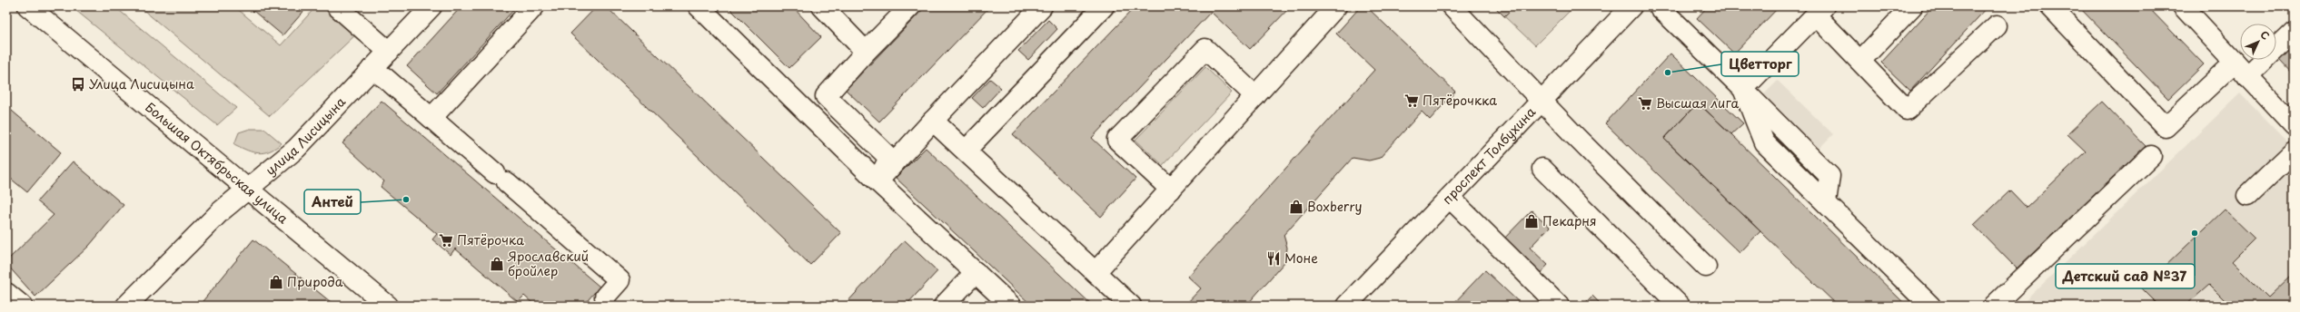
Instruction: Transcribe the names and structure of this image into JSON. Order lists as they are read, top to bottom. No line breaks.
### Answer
{"streets":{"street":["улица Лисицына","проспект Толбухина","Большая Октябрьская улица"]},"crossings":[["улица Лисицына","Большая Октябрьская улица"]],"places":{"other":["Цветторг","Антей","Детский сад №37"],"bus stop":["Улица Лисицына"],"supermarket":["Пятёрочкка","Высшая лига","Пятёрочка"],"shop":["Boxberry","Пекарня","Ярославский бройлер","Природа"],"restaurant":["Моне"]},"north":"top right"}
